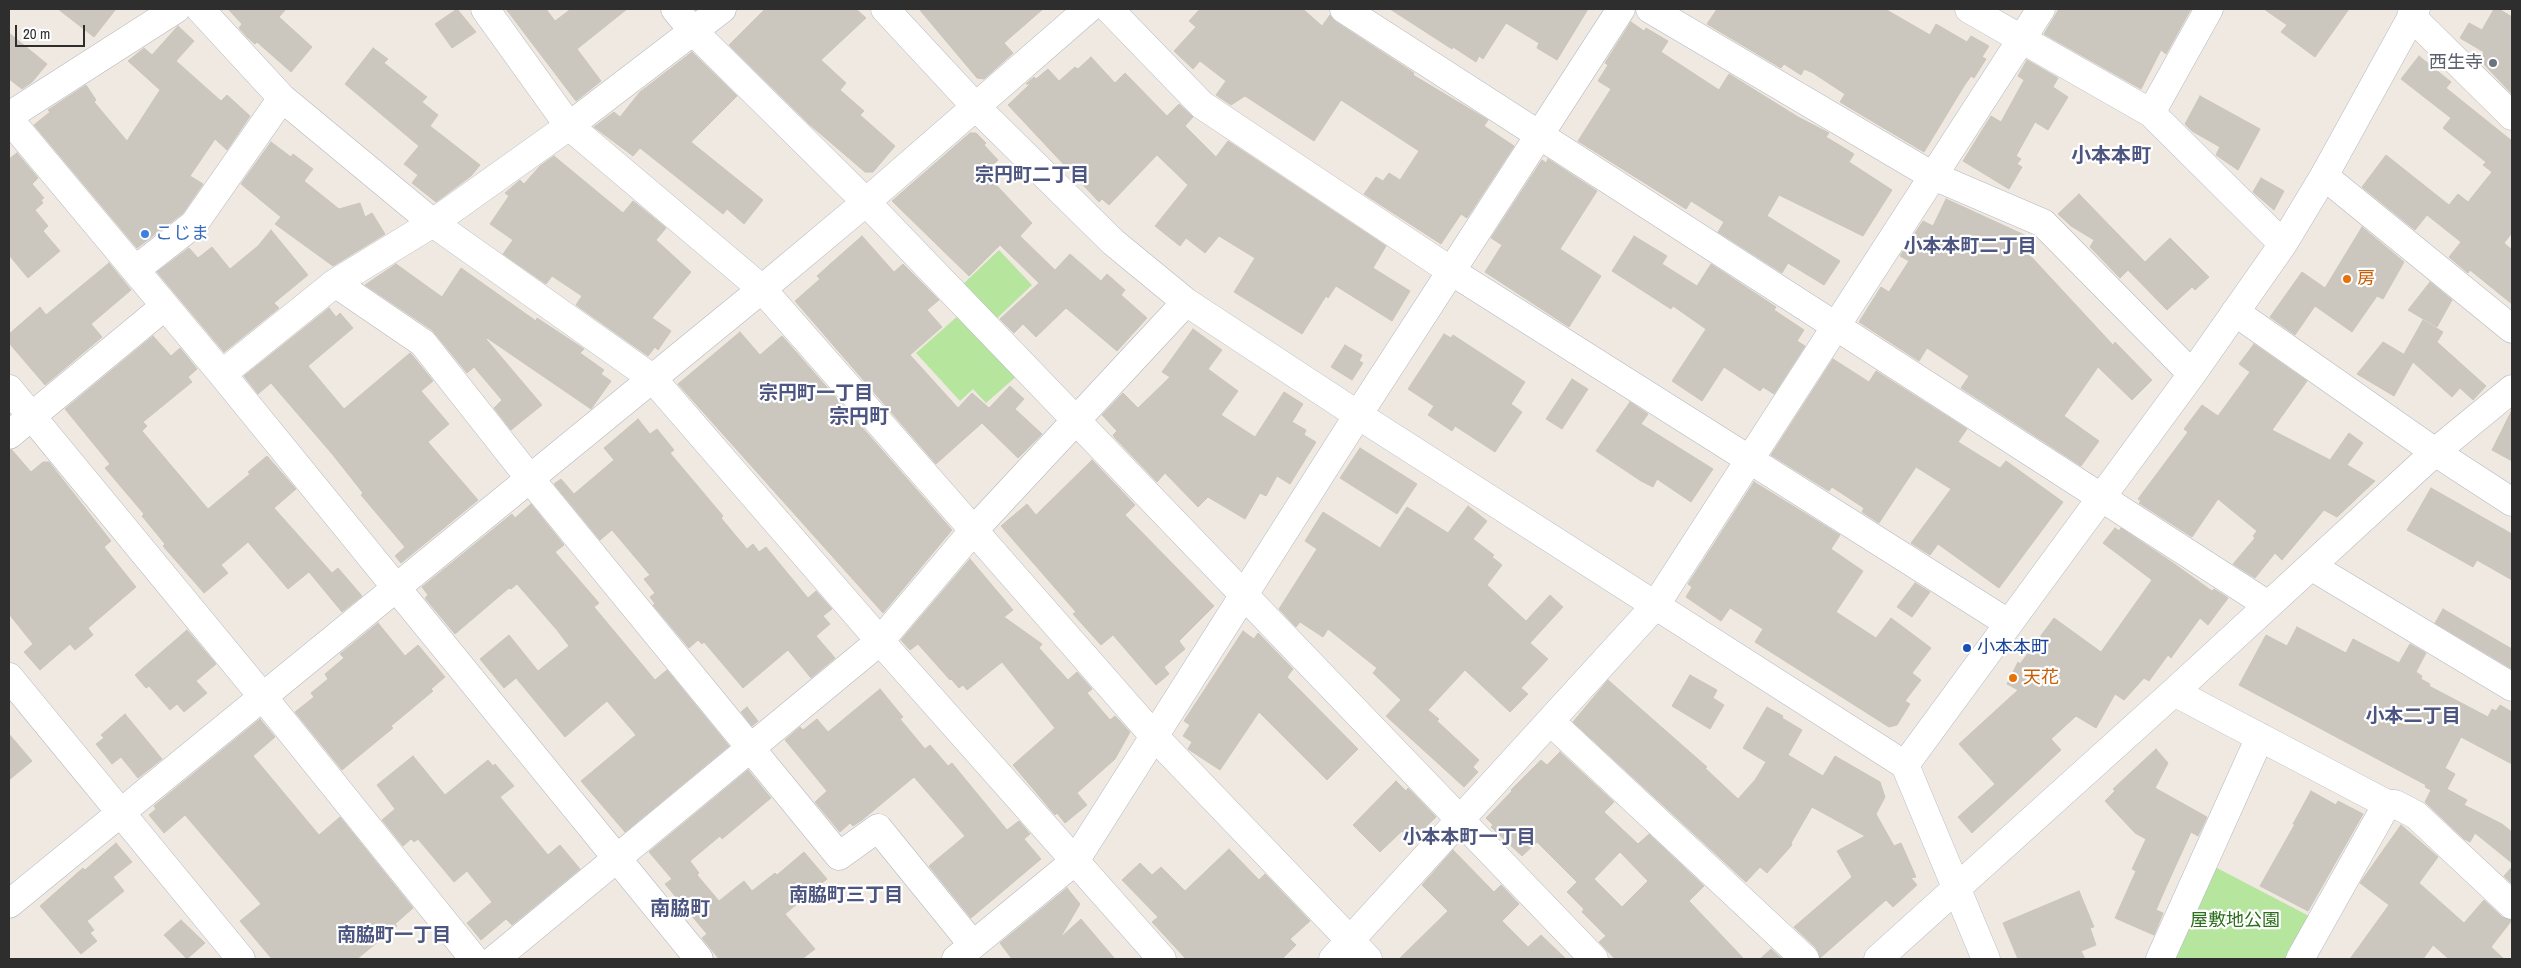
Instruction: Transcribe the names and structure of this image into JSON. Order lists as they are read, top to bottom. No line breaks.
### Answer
{"districts":["小本本町","宗円町二丁目","小本本町二丁目","宗円町一丁目","宗円町","小本二丁目","小本本町一丁目","南脇町三丁目","南脇町","南脇町一丁目"],"parks":["屋敷地公園"],"places":["西生寺","こじま","房","小本本町","天花"],"scale_bar":"20 m"}
